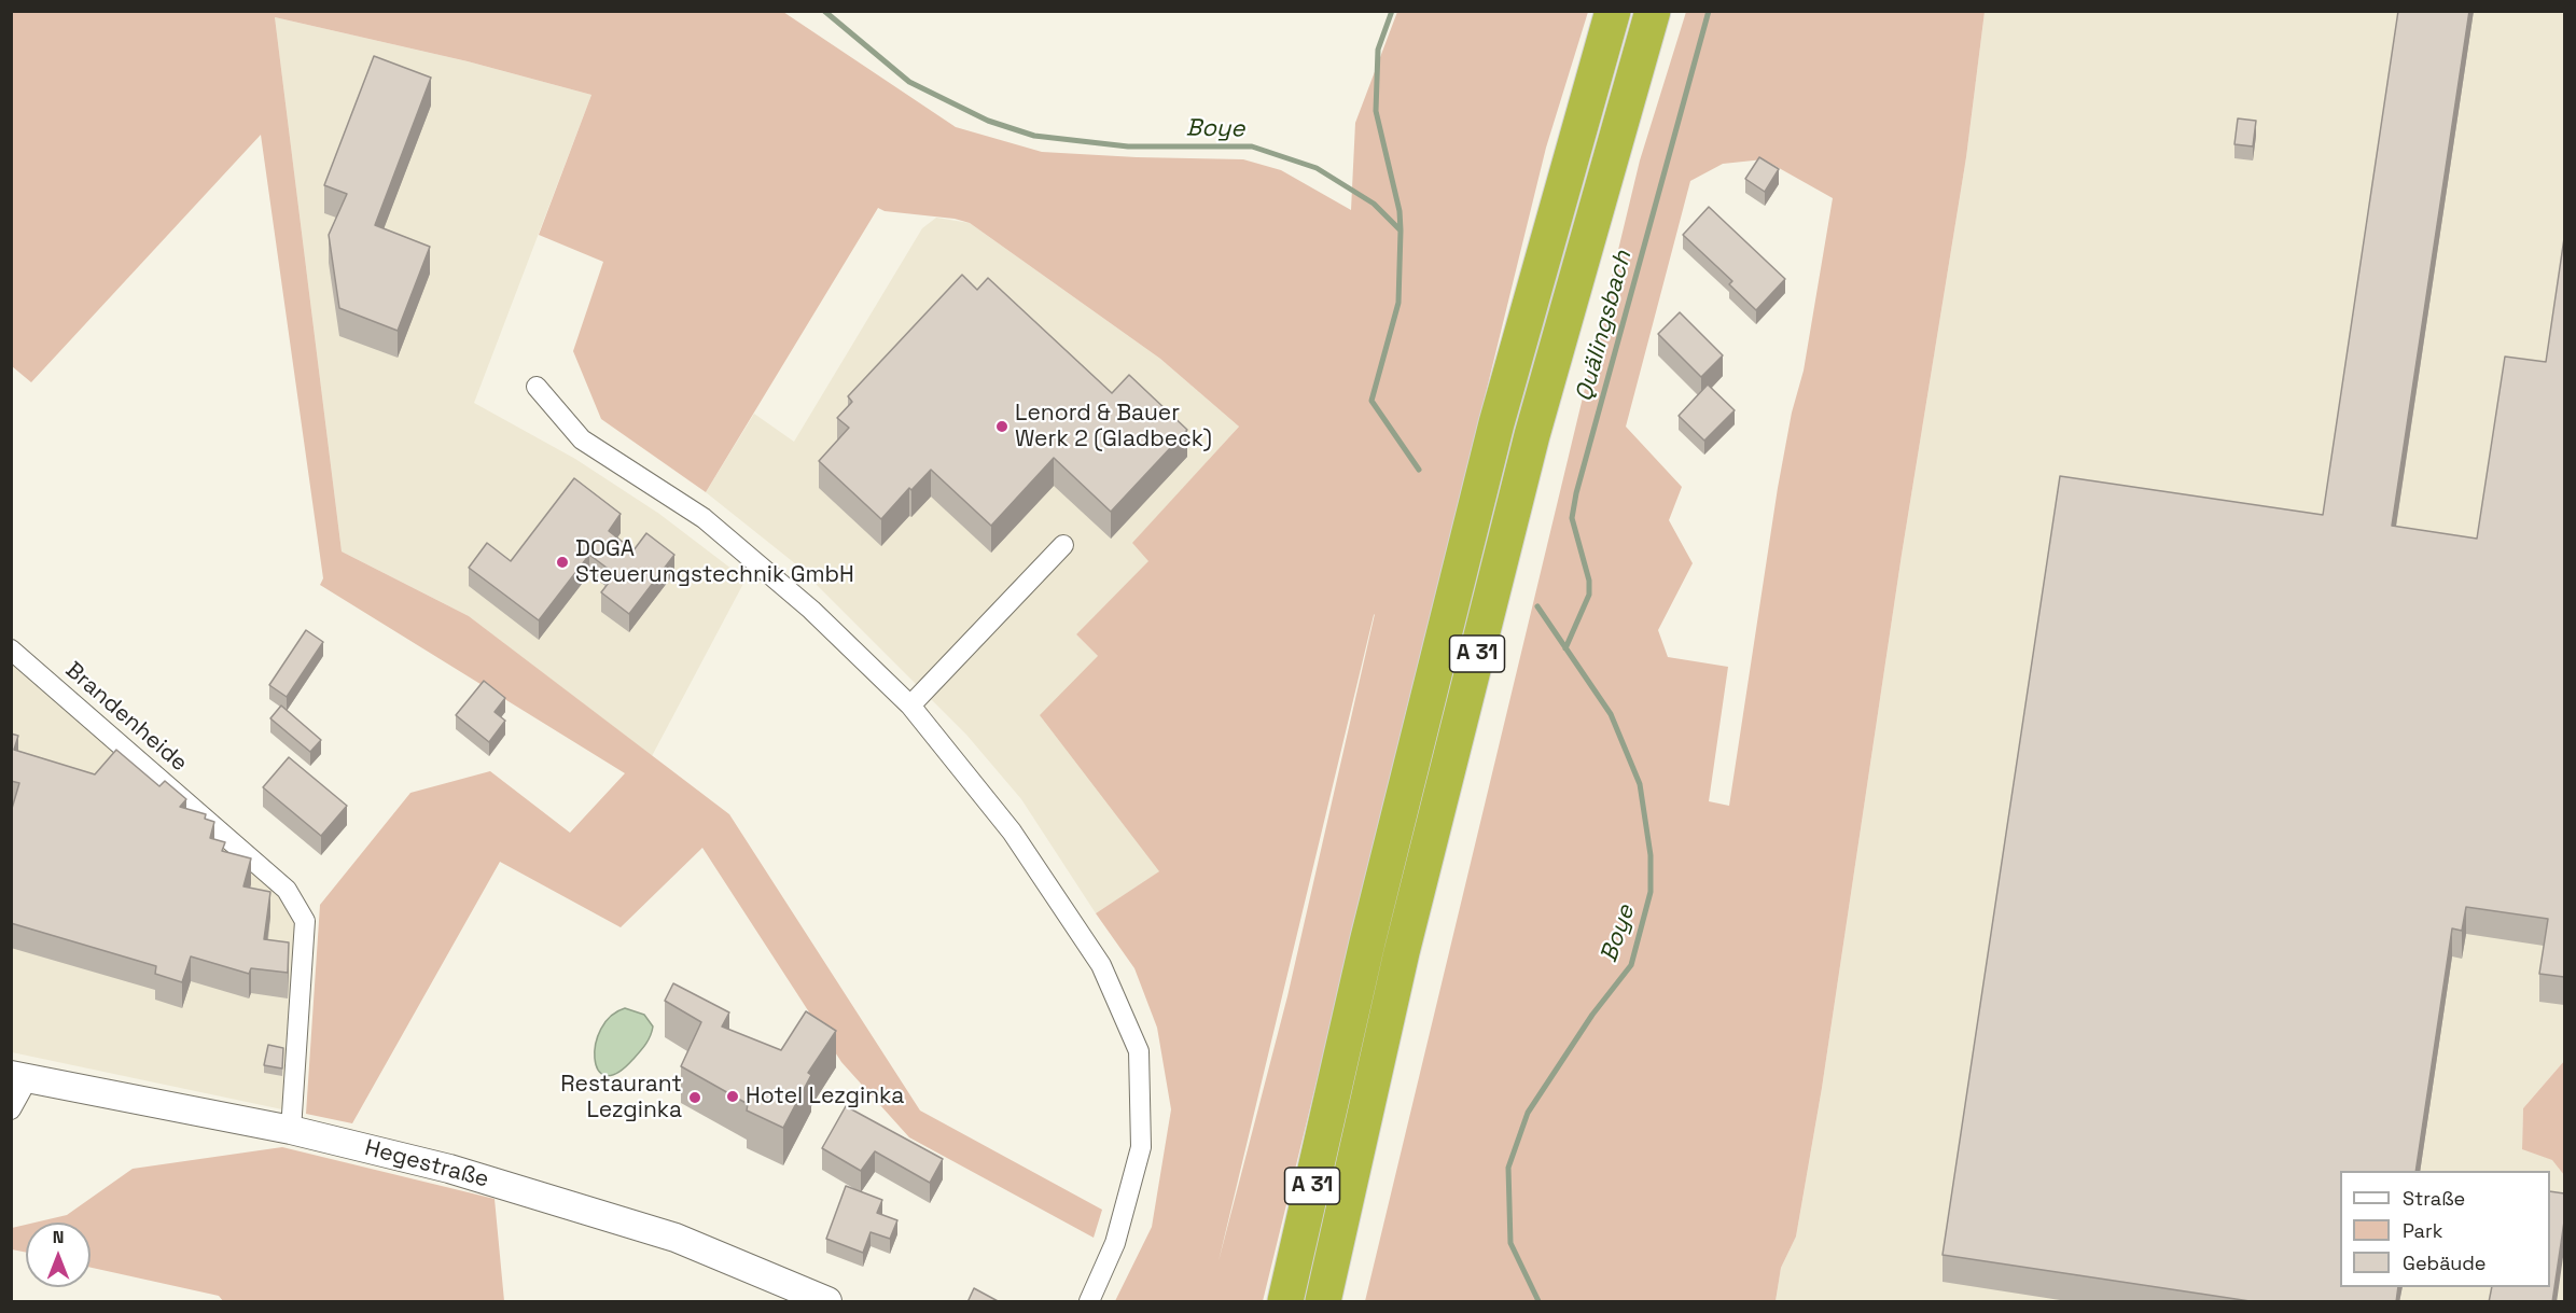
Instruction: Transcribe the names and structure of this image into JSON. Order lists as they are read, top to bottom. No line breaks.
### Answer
{"streets":{"highway":["A 31"],"street":["Brandenheide","Hegestraße"]},"crossings":[["Brandenheide","Hegestraße"]],"water":["Boye","Quälingsbach"],"places":["Lenord & Bauer Werk 2 (Gladbeck)","DOGA Steuerungstechnik GmbH","Hotel Lezginka","Restaurant Lezginka"],"legend":["Straße","Park","Gebäude"],"north":"top"}
